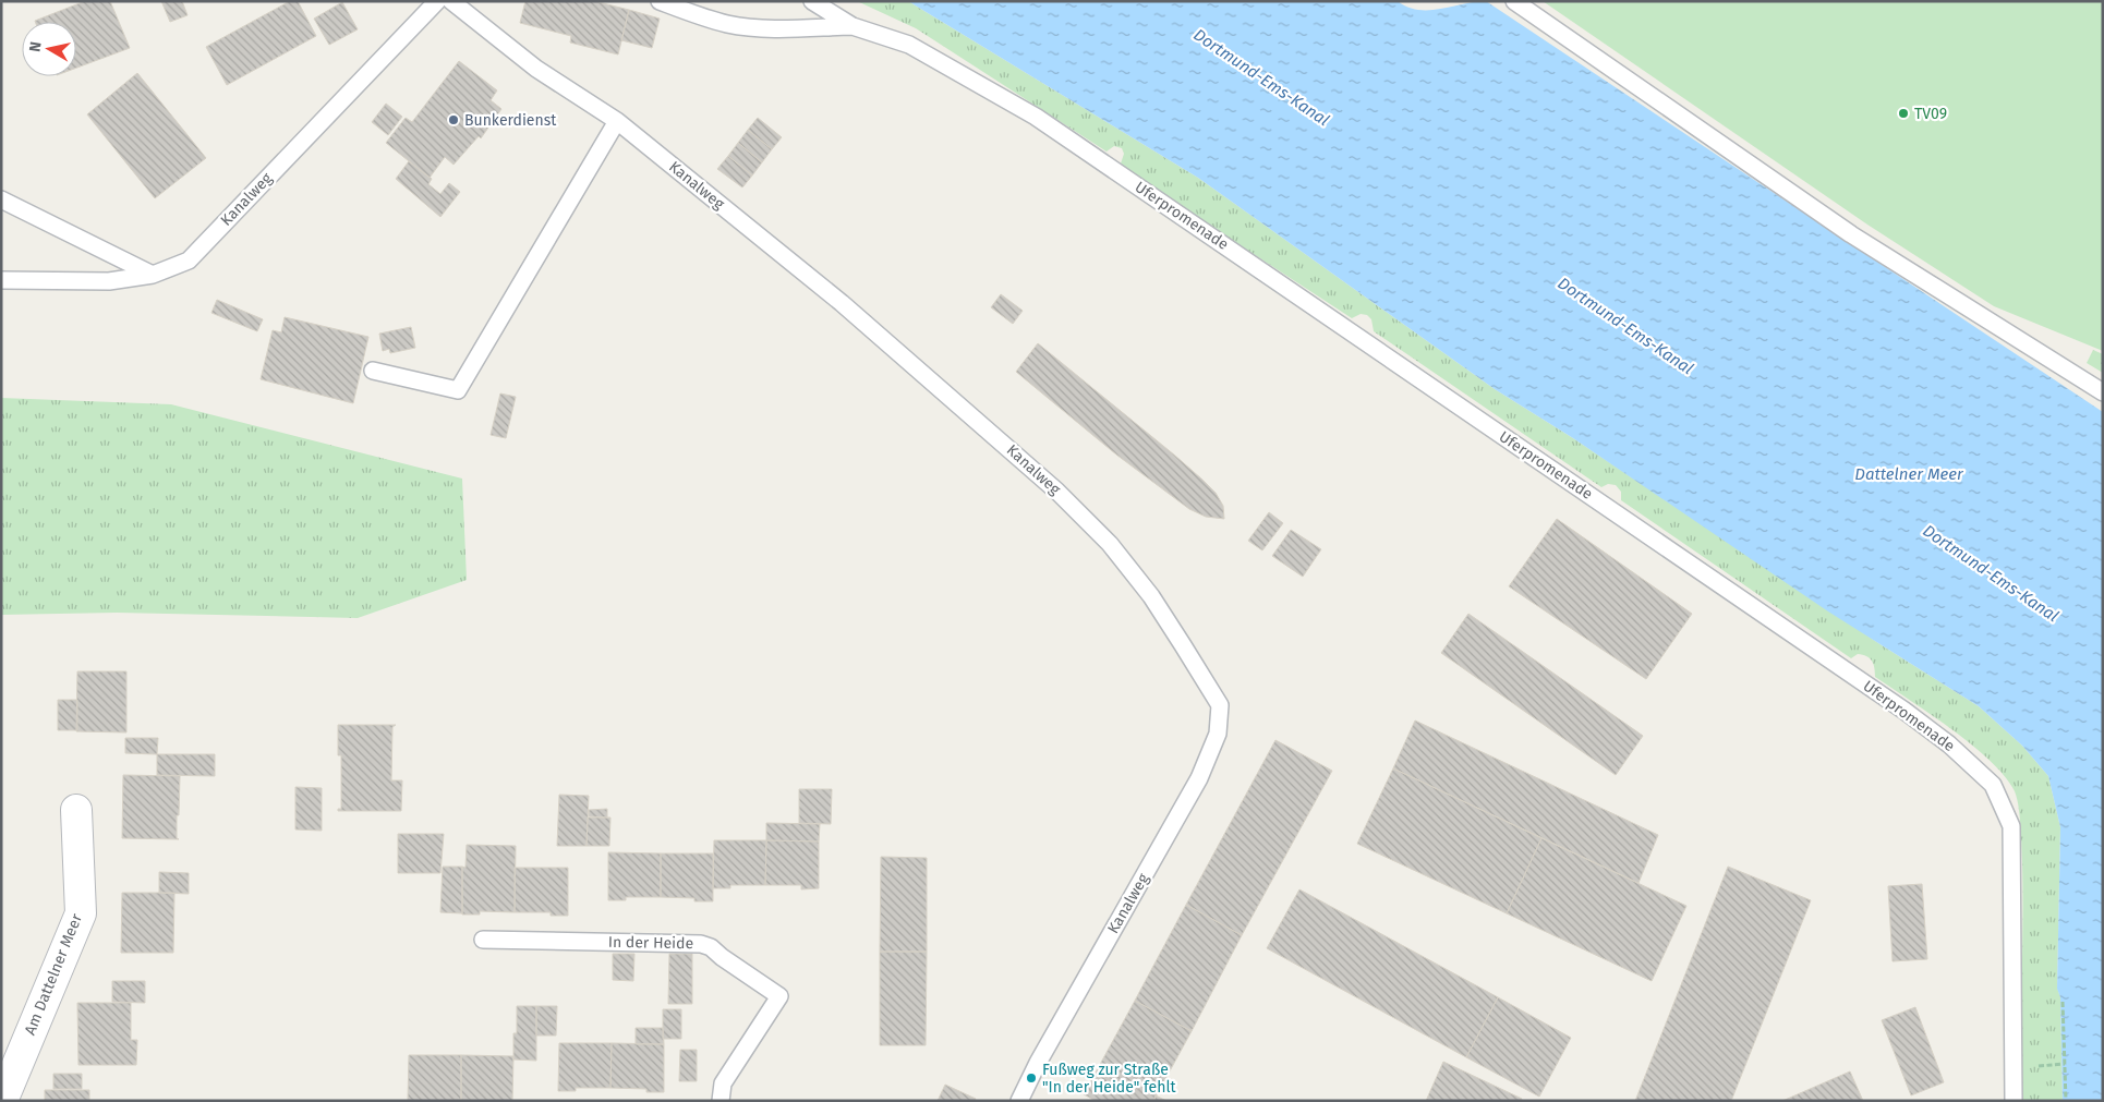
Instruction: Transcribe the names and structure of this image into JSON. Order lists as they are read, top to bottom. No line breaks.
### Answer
{"streets":{"street":["Am Dattelner Meer"],"lane":["Kanalweg","Uferpromenade","In der Heide"]},"water":["Dortmund-Ems-Kanal","Dattelner Meer"],"places":["TV09","Bunkerdienst","Fußweg zur Straße \"In der Heide\" fehlt"],"north":"left"}
